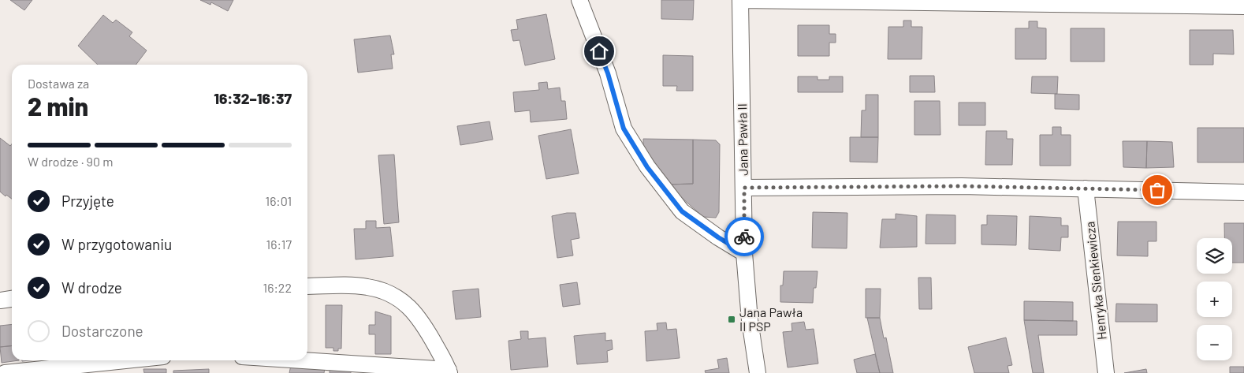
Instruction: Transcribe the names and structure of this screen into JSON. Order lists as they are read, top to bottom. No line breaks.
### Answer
{"streets":{"street":["Jana Pawła II","Henryka Sienkiewicza"]},"places":{"transit":["Jana Pawła II PSP"]},"page":{"heading":["2 min","Dostawa za","16:32–16:37"],"bar":"W drodze · 90 m","list":[["Przyjęte","16:01"],["W przygotowaniu","16:17"],["W drodze","16:22"],"Dostarczone"],"map_buttons":["+","−"]}}
